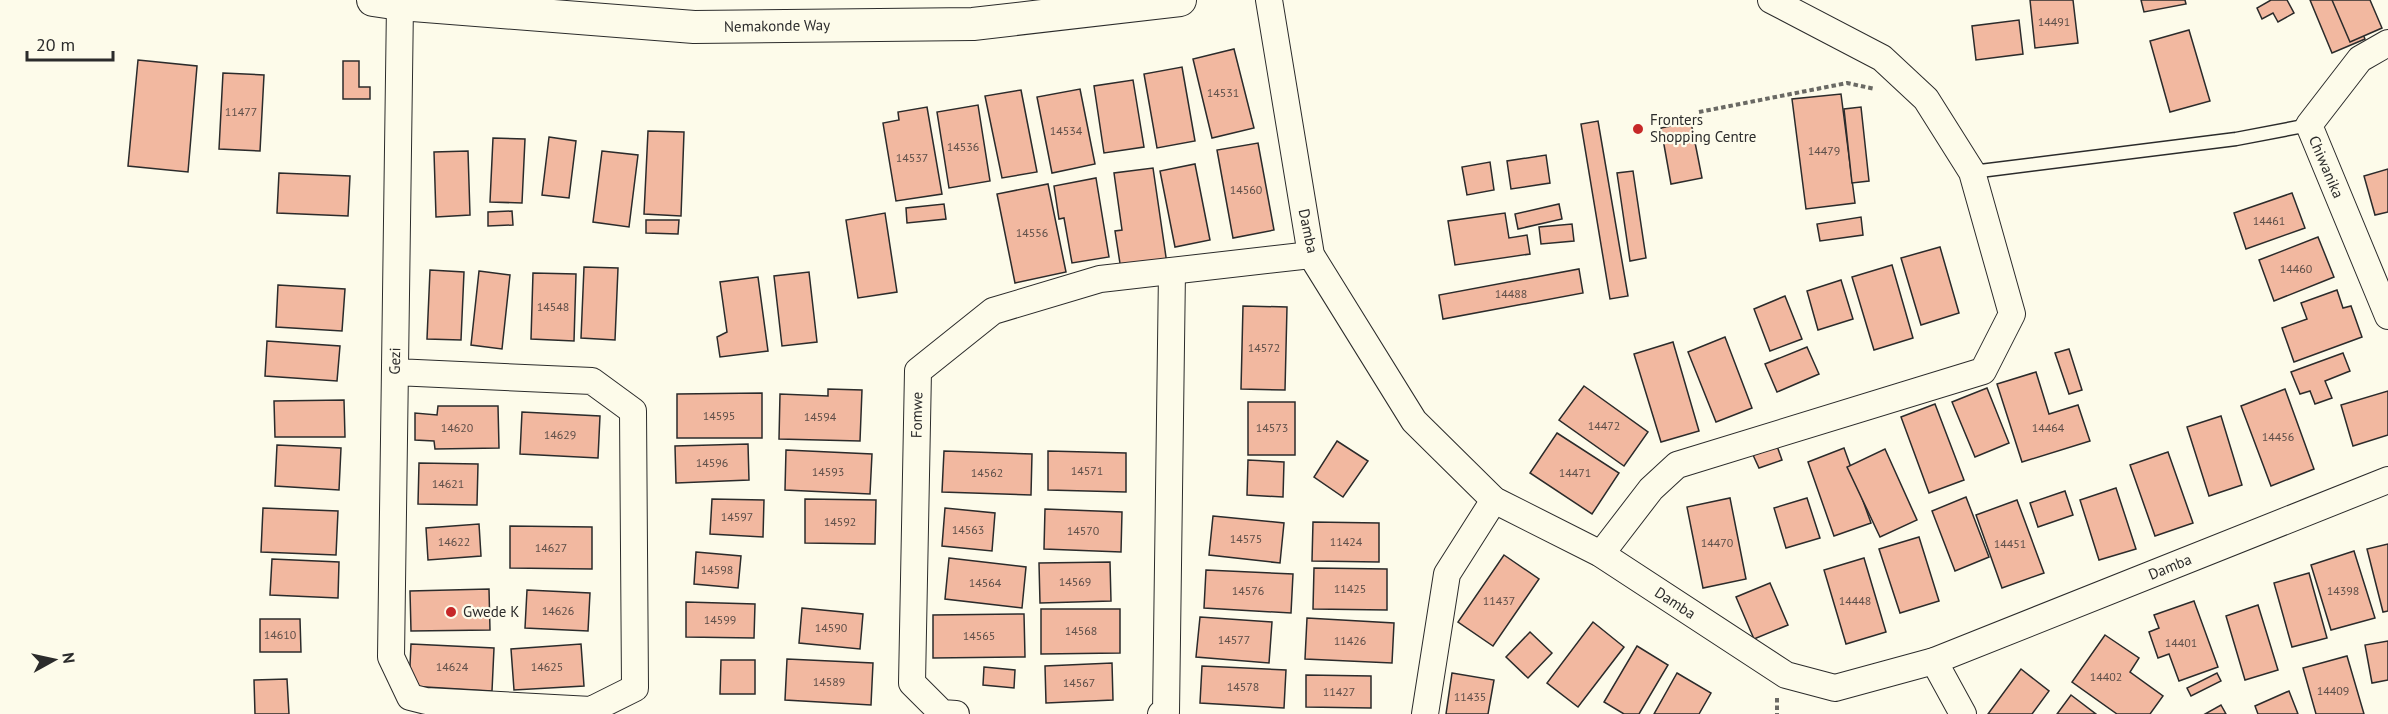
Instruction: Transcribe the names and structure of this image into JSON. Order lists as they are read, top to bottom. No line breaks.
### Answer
{"streets":{"street":["Nemakonde Way","Chiwanika","Damba","Gezi","Fomwe"]},"crossings":[["Nemakonde Way","Gezi"],["Damba","Fomwe"]],"places":["Fronters Shopping Centre","Gwede K"],"house_numbers":["14491","14531","11477","14534","14536","14479","14537","14560","14461","14556","14460","14488","14548","14572","14595","14594","14472","14620","14573","14464","14629","14456","14596","14571","14593","14562","14471","14621","14597","14592","14563","14570","14575","14622","11424","14470","14451","14627","14598","14569","14564","11425","14576","14398","11437","14448","14626","14599","14590","14568","14610","14565","14577","11426","14401","14624","14625","14402","14589","14567","14578","14409","11427","11435"],"scale_bar":"20 m","north":"right"}
